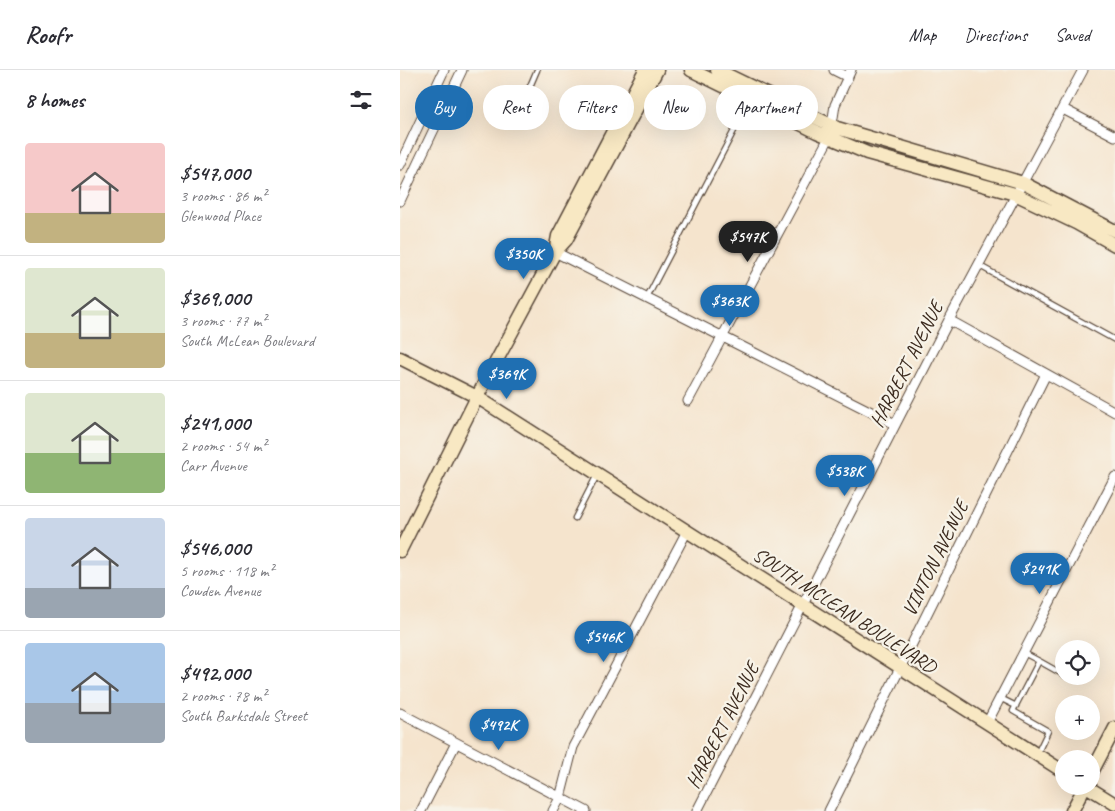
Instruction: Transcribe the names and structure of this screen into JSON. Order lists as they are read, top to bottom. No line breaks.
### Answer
{"streets":{"main road":["SOUTH MCLEAN BOULEVARD"],"street":["HARBERT AVENUE","VINTON AVENUE"]},"crossings":[["HARBERT AVENUE","SOUTH MCLEAN BOULEVARD"],["VINTON AVENUE","SOUTH MCLEAN BOULEVARD"]],"page":{"header":"Roofr","nav":["Map","Directions","Saved"],"heading":"8 homes","chip":["Buy","Rent","Filters","New","Apartment"],"list":[{"name":"$547,000","note":"3 rooms · 86 m² · Glenwood Place"},{"name":"$369,000","note":"3 rooms · 77 m² · South McLean Boulevard"},{"name":"$241,000","note":"2 rooms · 54 m² · Carr Avenue"},{"name":"$546,000","note":"5 rooms · 118 m² · Cowden Avenue"},{"name":"$492,000","note":"2 rooms · 78 m² · South Barksdale Street"}],"price":["$547K","$350K","$363K","$369K","$538K","$241K","$546K","$492K"],"map_buttons":["+","−"]}}
